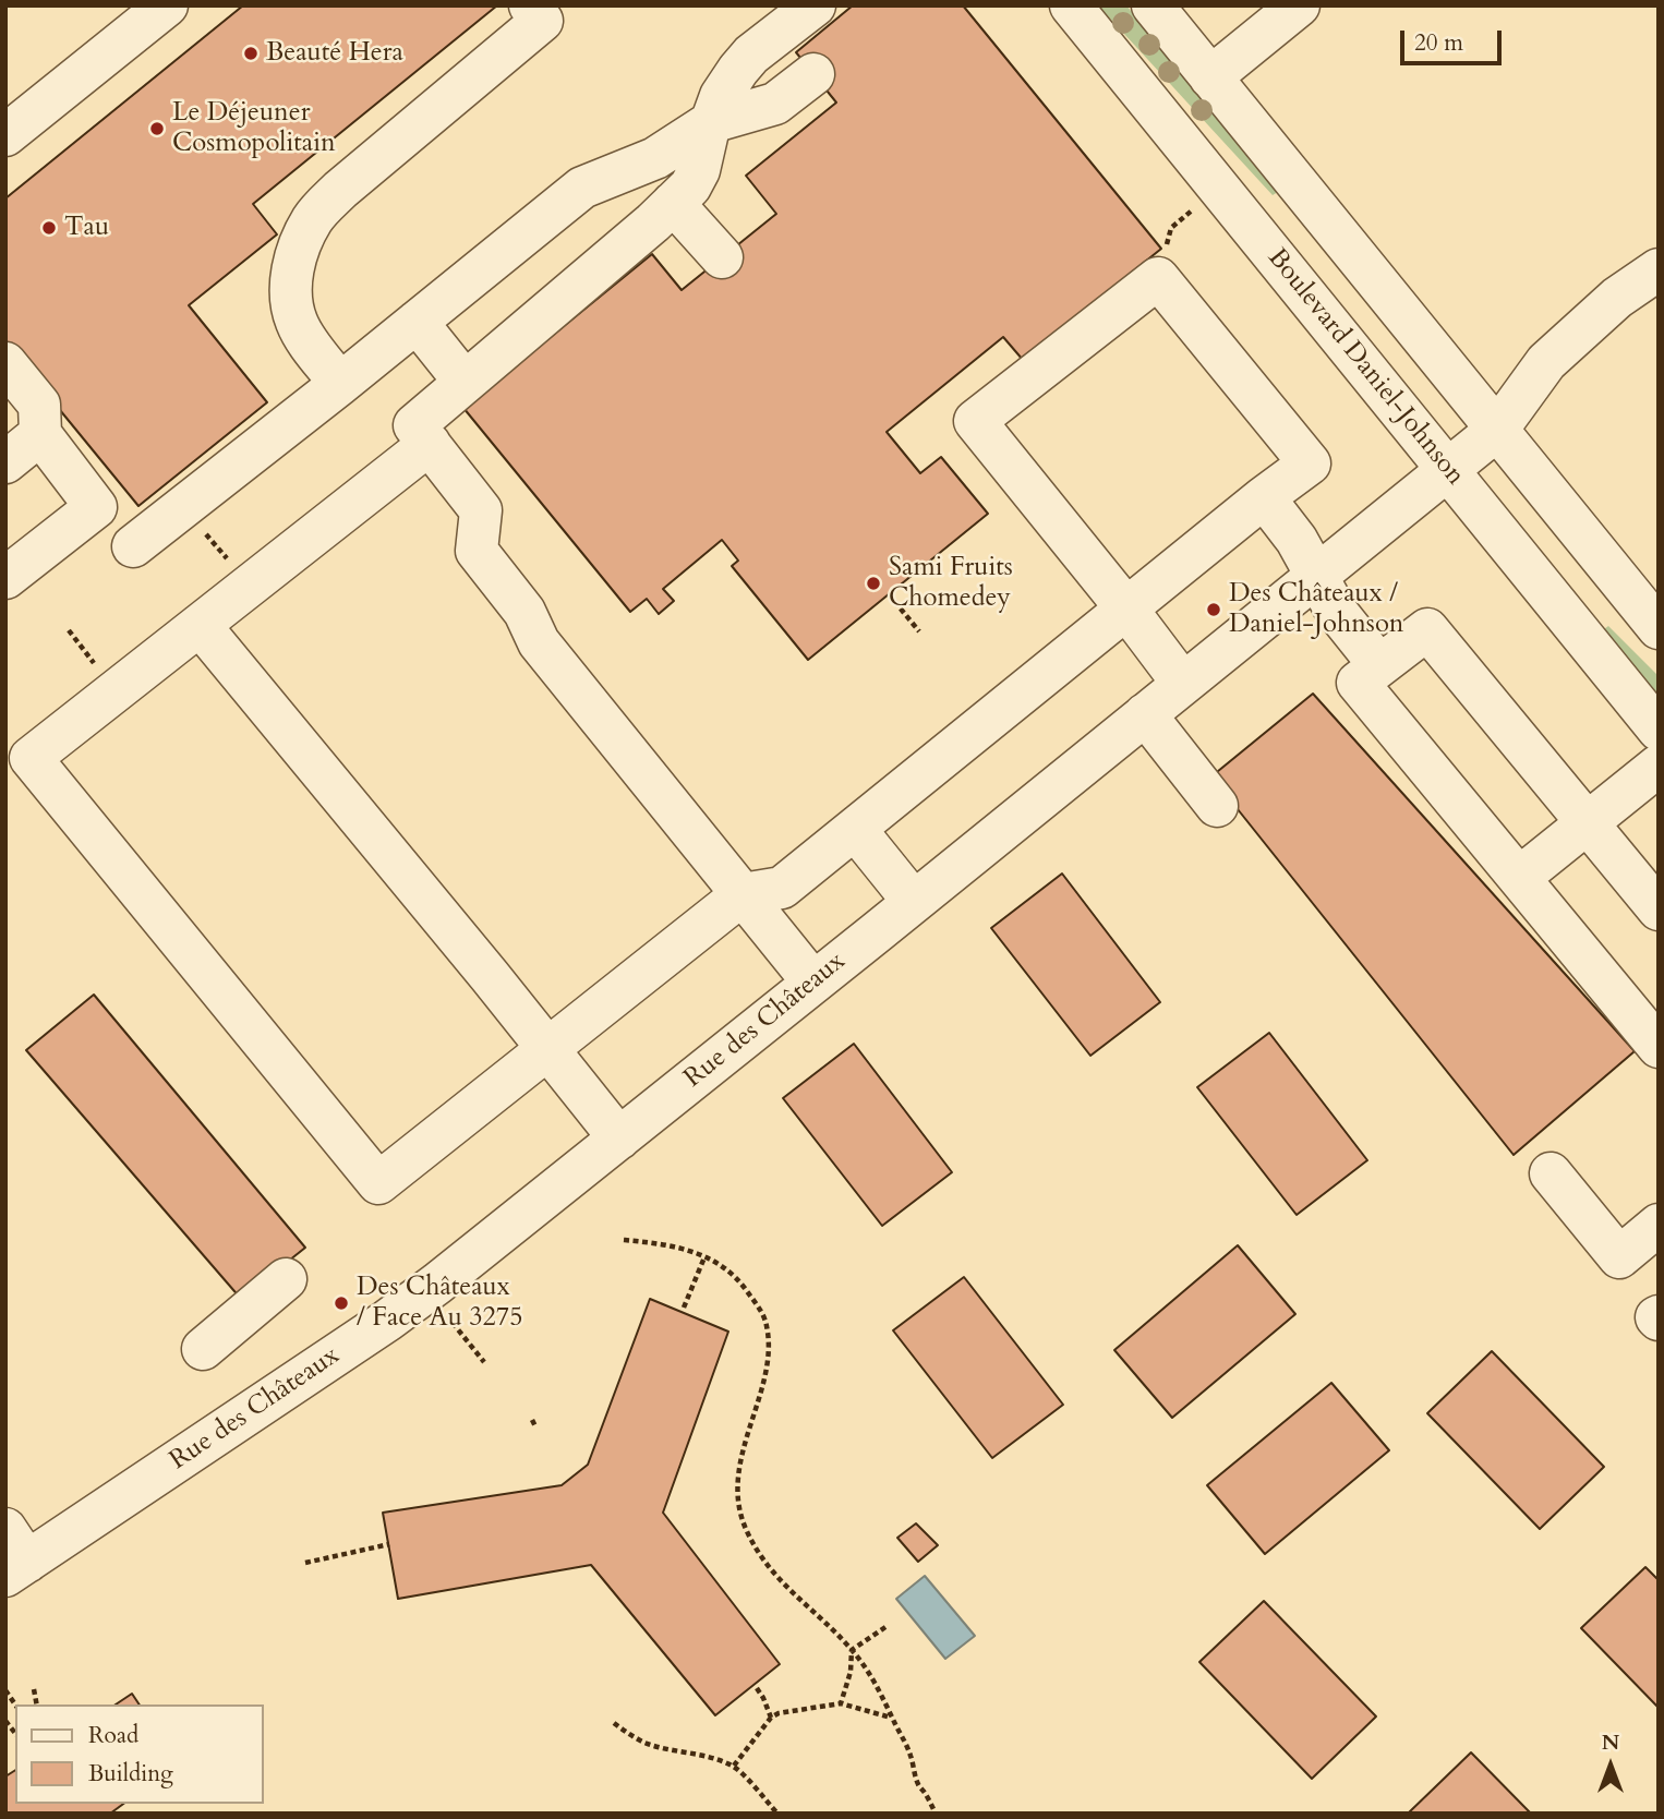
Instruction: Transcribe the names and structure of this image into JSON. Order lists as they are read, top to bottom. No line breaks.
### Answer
{"streets":{"street":["Boulevard Daniel-Johnson","Rue des Châteaux"]},"crossings":[["Boulevard Daniel-Johnson","Rue des Châteaux"]],"places":["Beauté Hera","Le Déjeuner Cosmopolitain","Tau","Sami Fruits Chomedey","Des Châteaux / Daniel-Johnson","Des Châteaux / Face Au 3275"],"legend":["Road","Building"],"scale_bar":"20 m","north":"top"}
